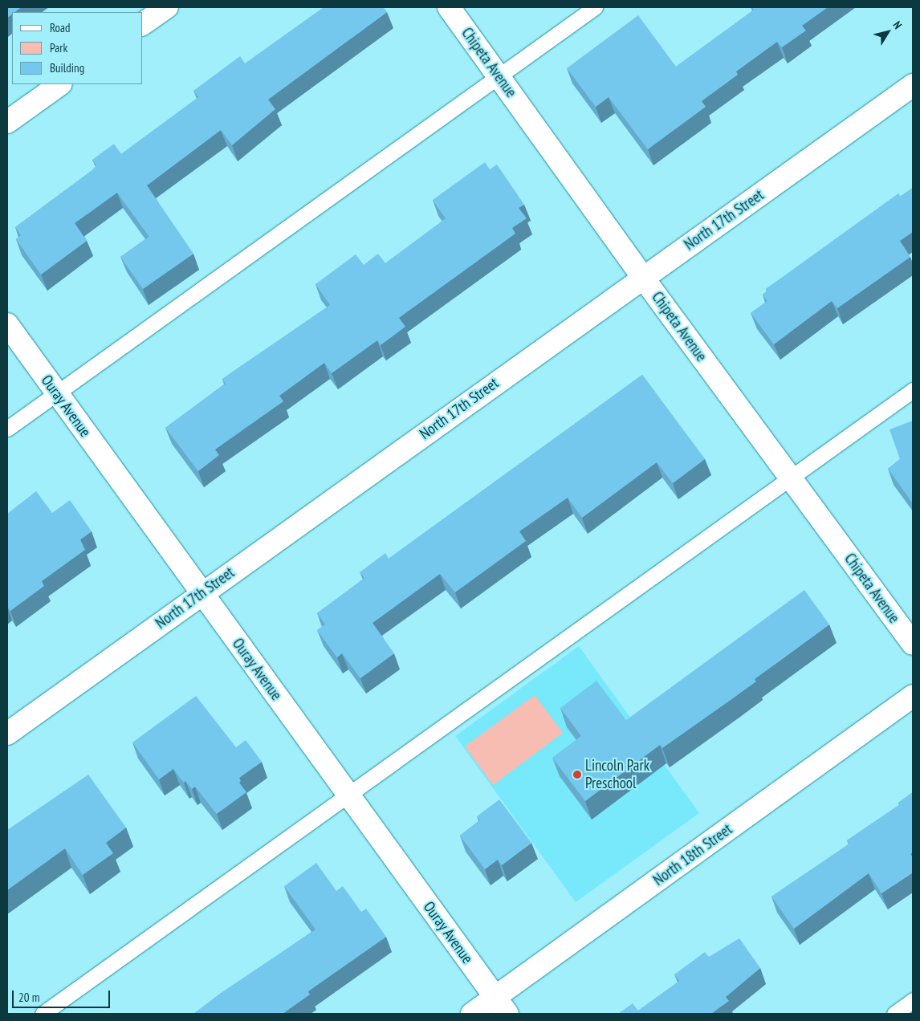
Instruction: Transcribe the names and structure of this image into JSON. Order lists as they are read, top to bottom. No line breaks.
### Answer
{"streets":{"street":["Chipeta Avenue","North 17th Street","Ouray Avenue","North 18th Street"]},"crossings":[["Chipeta Avenue","North 17th Street"],["North 17th Street","Ouray Avenue"],["Ouray Avenue","North 18th Street"]],"places":["Lincoln Park Preschool"],"legend":["Road","Park","Building"],"scale_bar":"20 m","north":"top right"}
